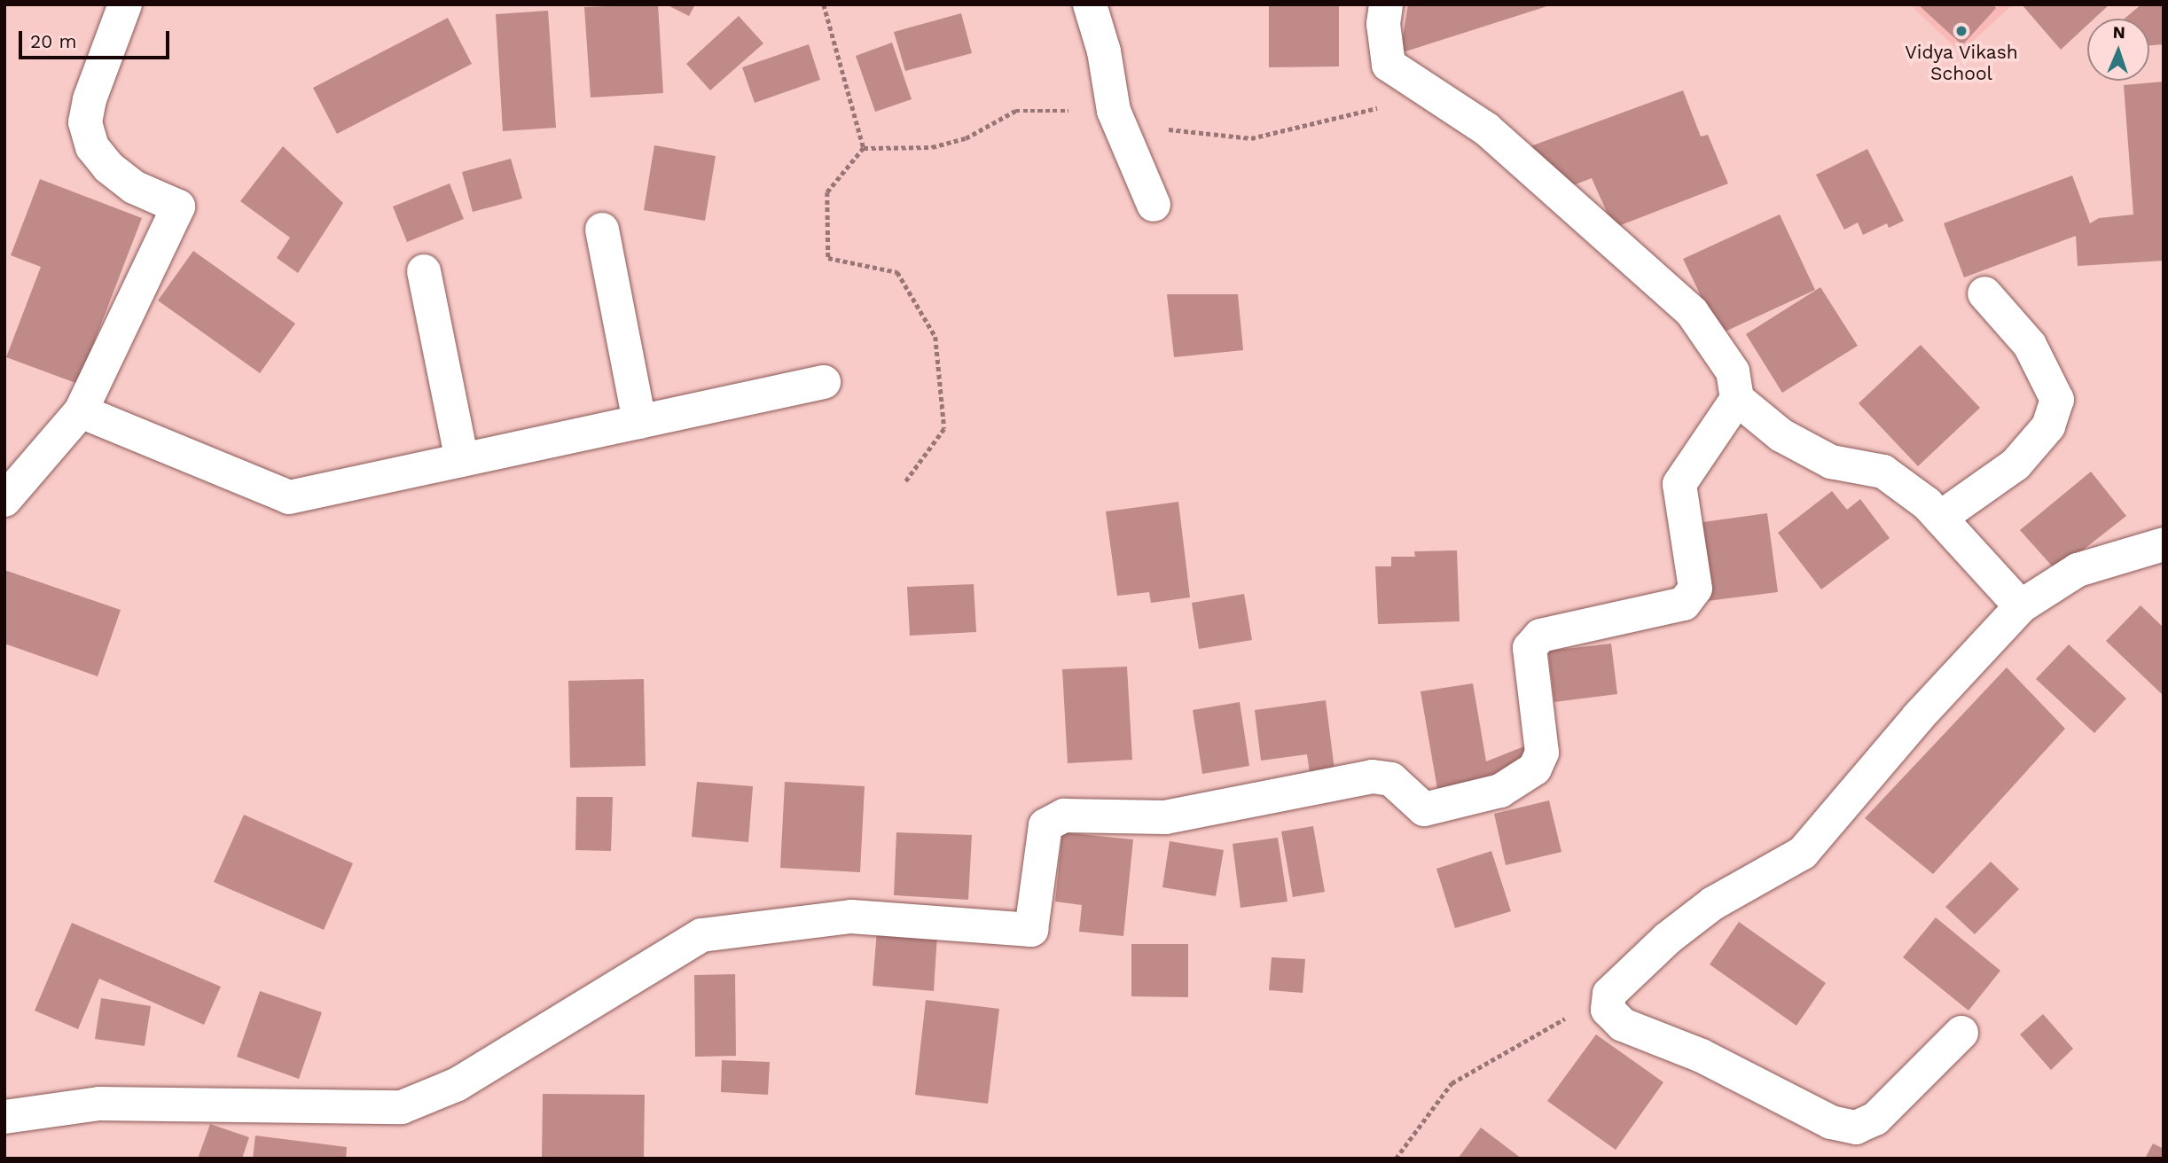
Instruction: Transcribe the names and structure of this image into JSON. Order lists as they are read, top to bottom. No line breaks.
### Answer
{"places":["Vidya Vikash School"],"scale_bar":"20 m","north":"top"}
